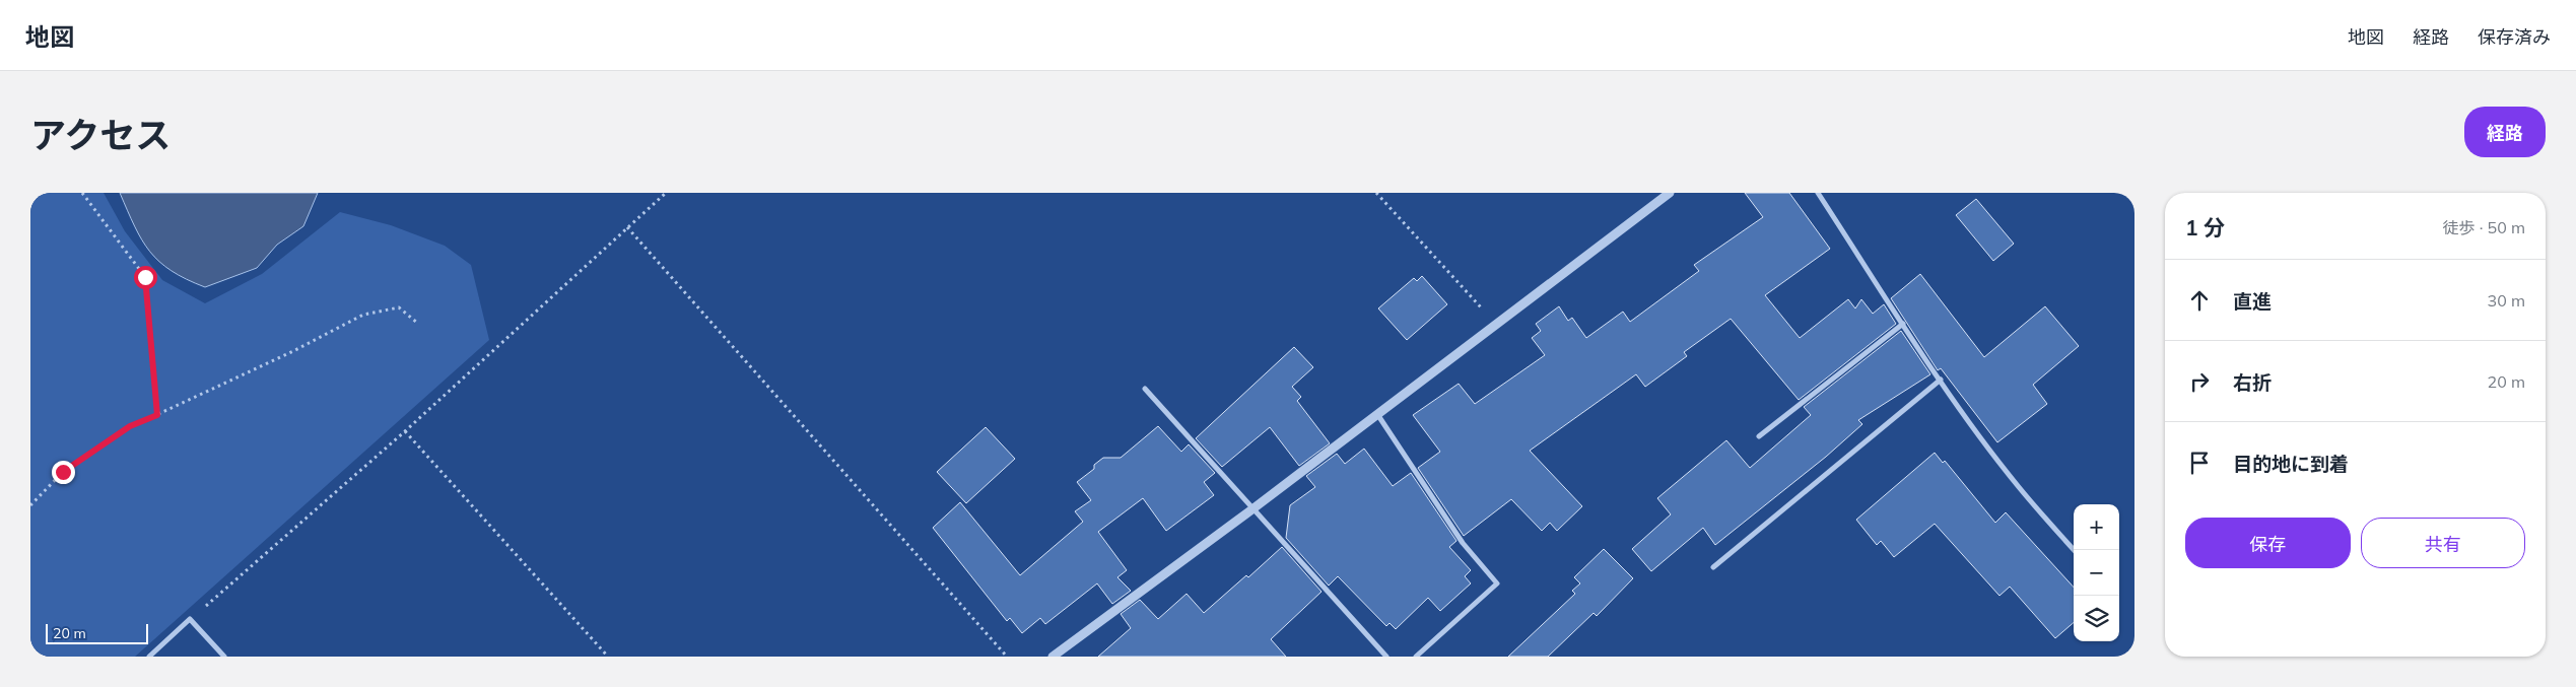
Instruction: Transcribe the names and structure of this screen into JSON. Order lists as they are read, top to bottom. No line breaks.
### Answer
{"scale_bar":"20 m","page":{"header":"地図","nav":["地図","経路","保存済み"],"title":"アクセス","buttons":["経路",["保存","共有"]],"heading":["1 分","徒歩 · 50 m"],"list":[["直進","30 m"],["右折","20 m"],"目的地に到着"],"map_buttons":["+","−"],"scale":"20 m"}}
